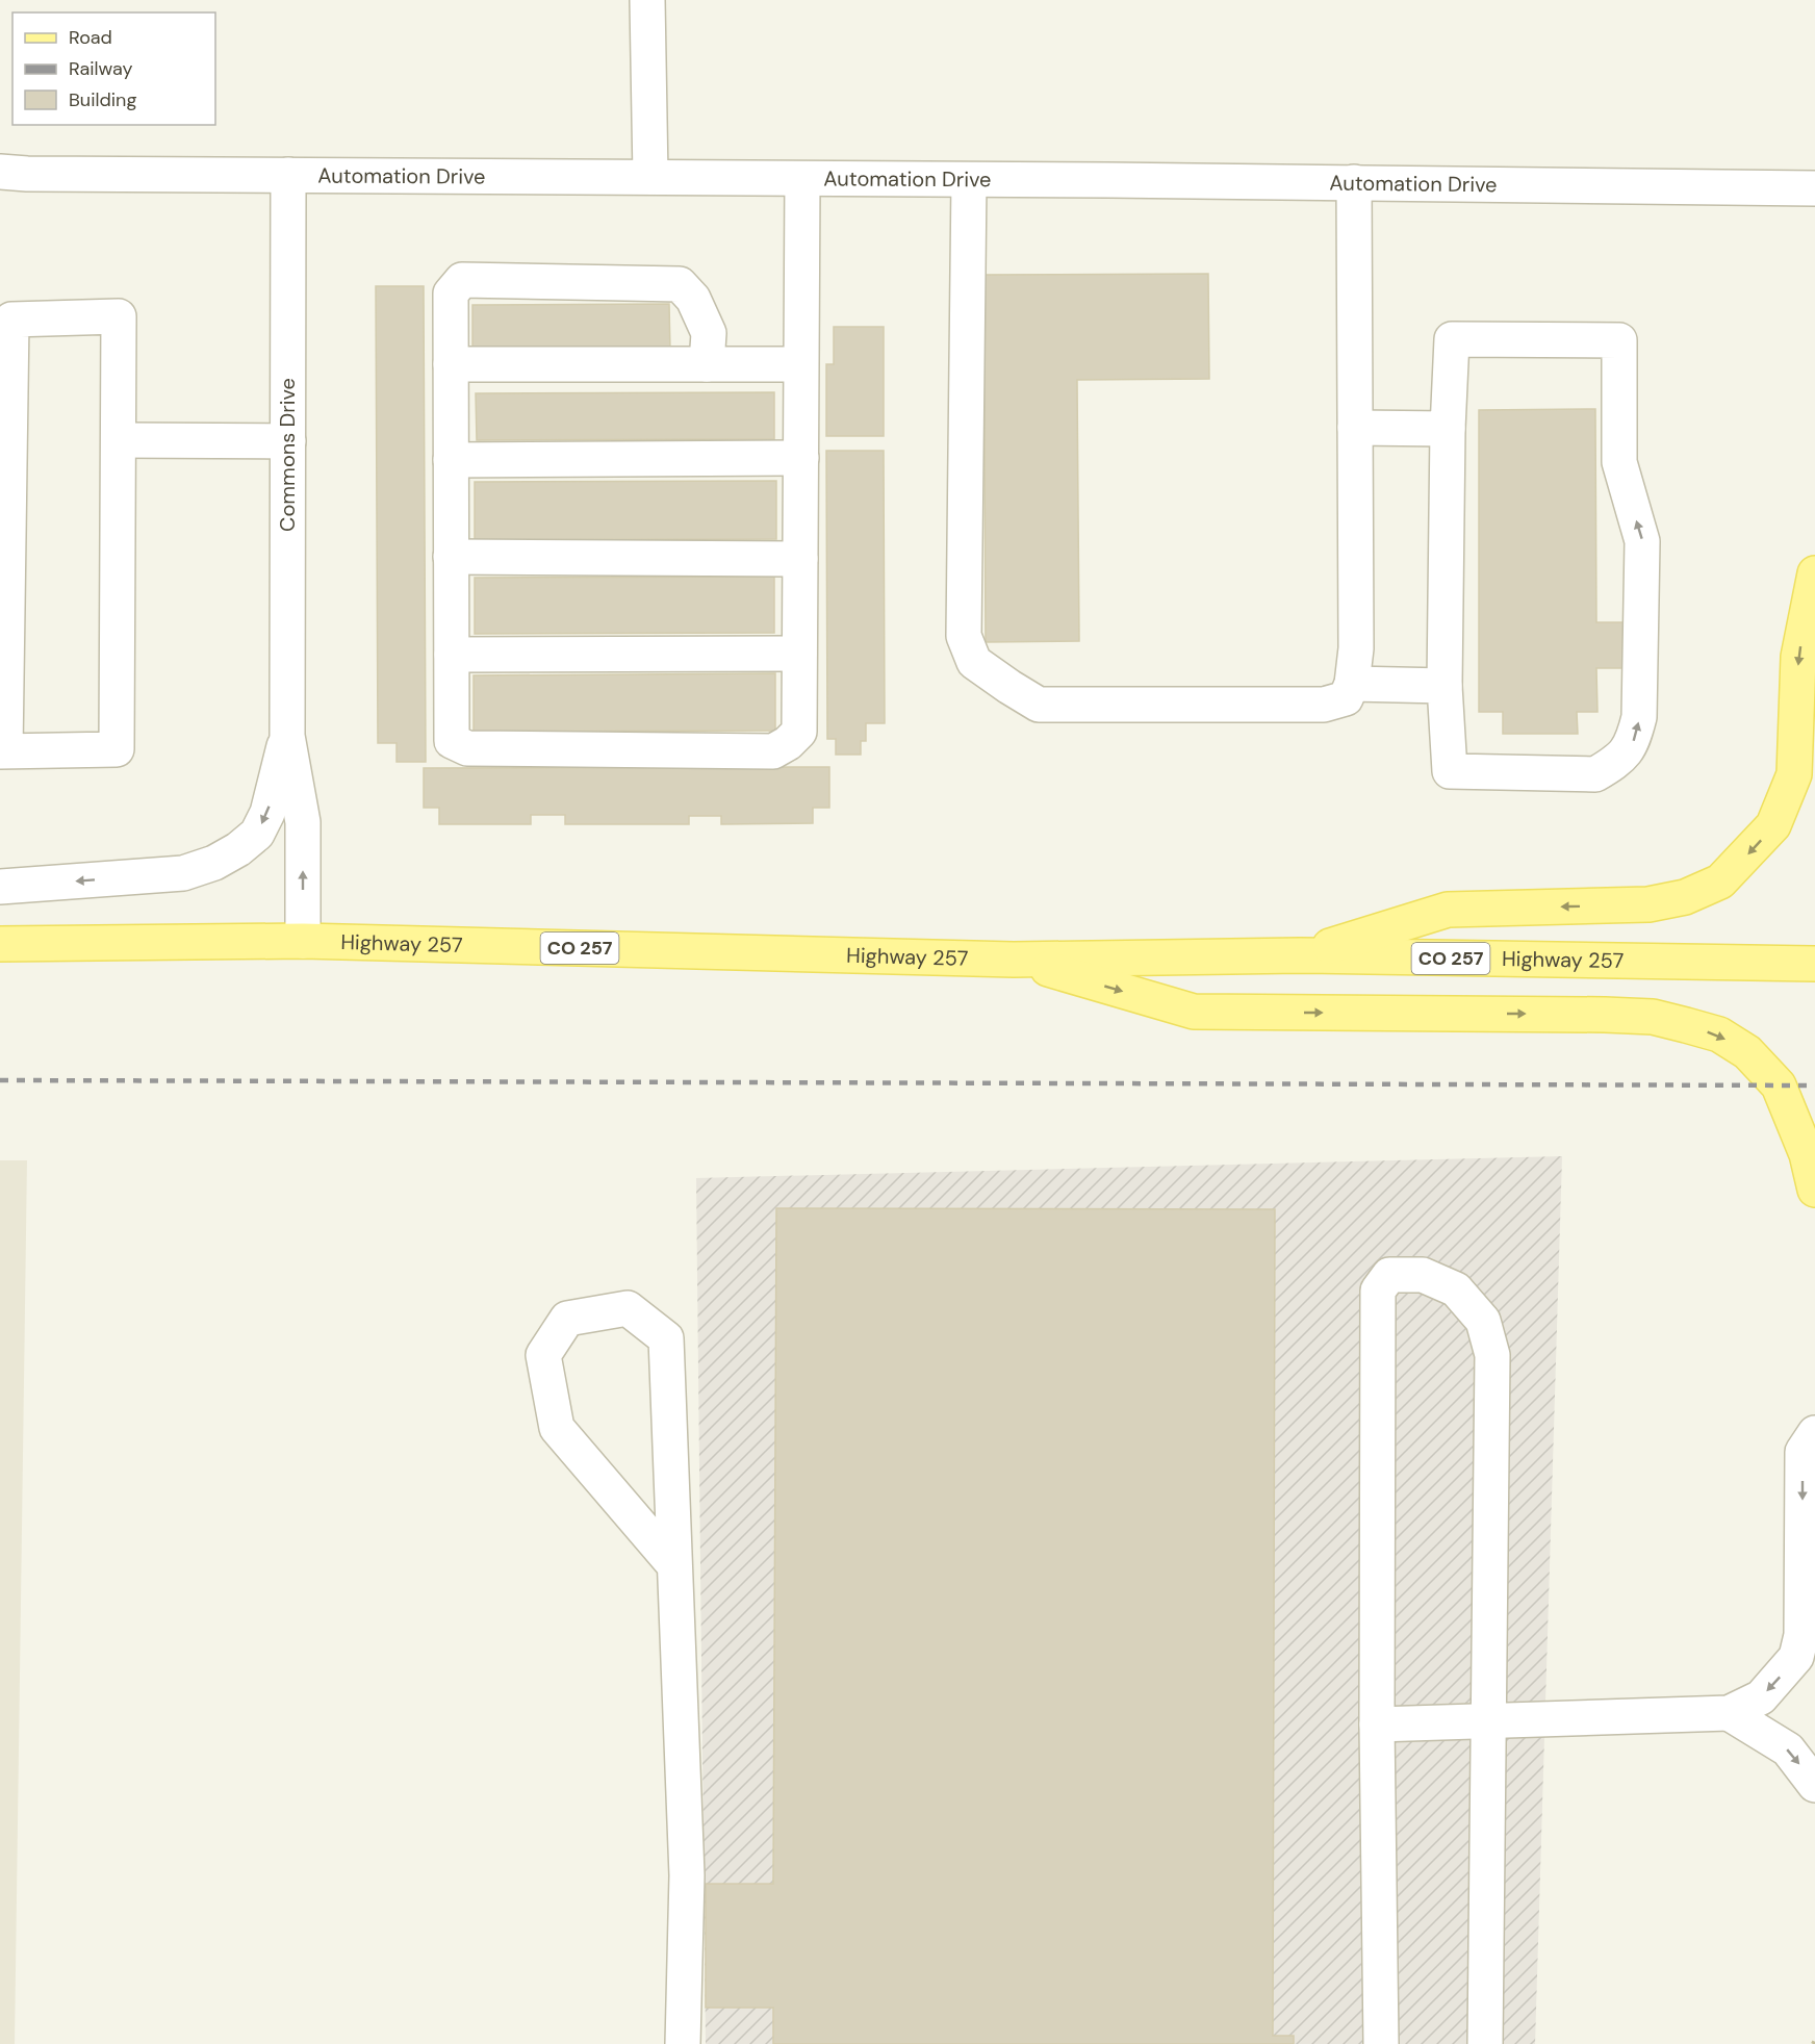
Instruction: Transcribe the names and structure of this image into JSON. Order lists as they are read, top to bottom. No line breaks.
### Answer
{"streets":{"main road":["Highway 257","CO 257"],"street":["Automation Drive","Commons Drive"]},"crossings":[["Automation Drive","Commons Drive"],["Commons Drive","Highway 257"]],"legend":["Road","Railway","Building"]}
